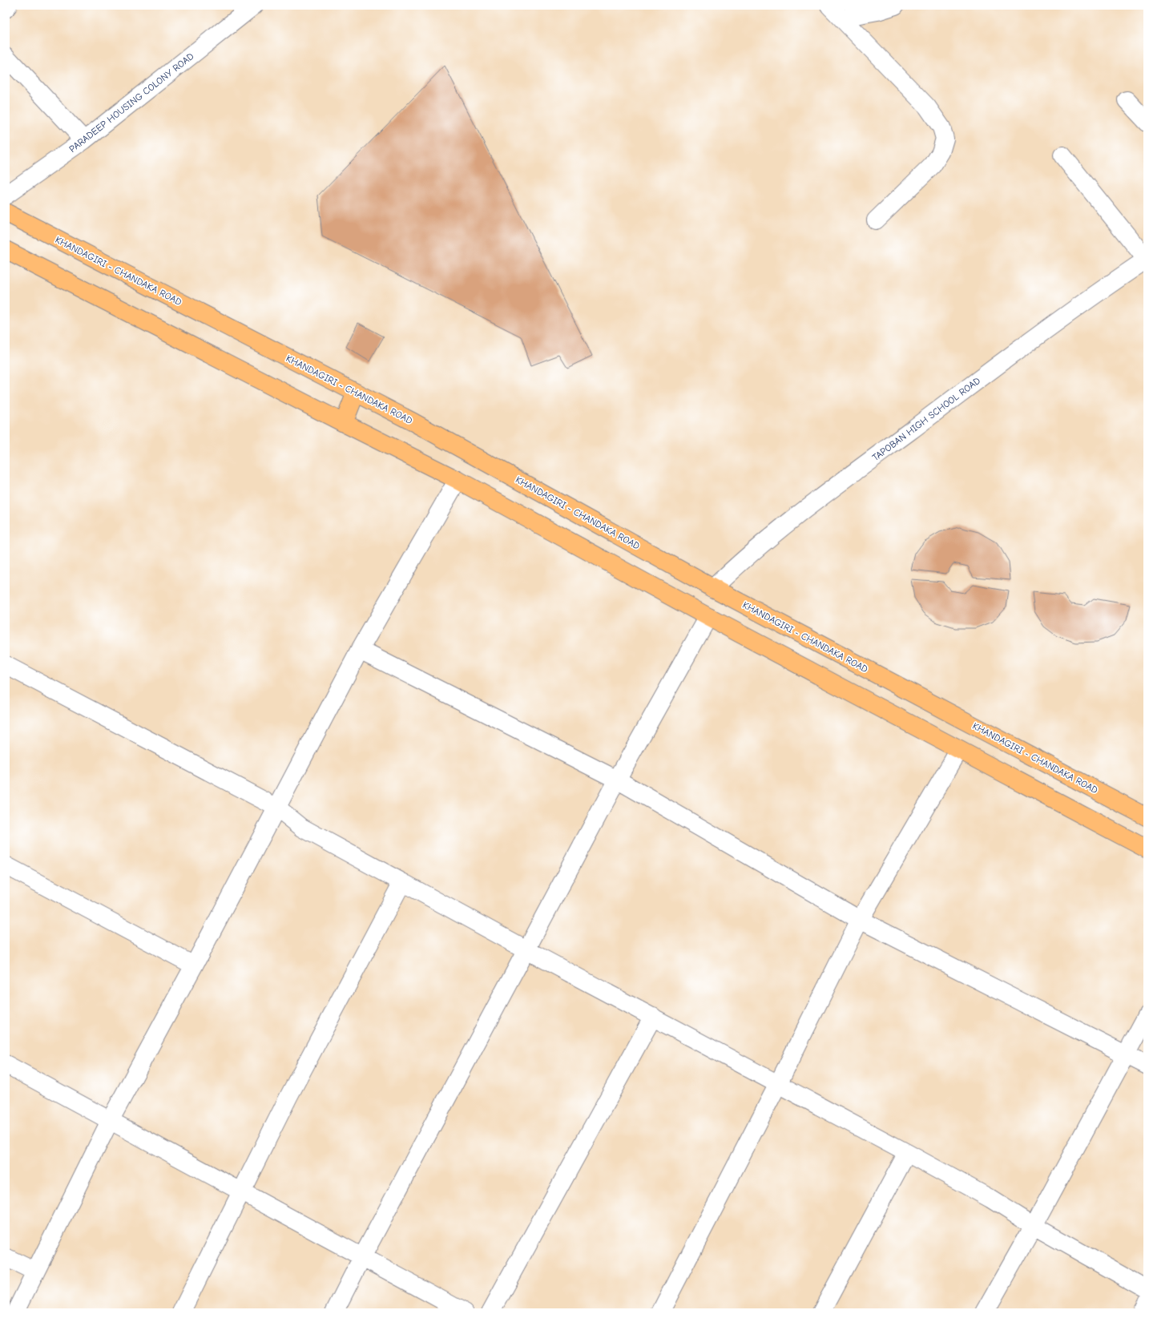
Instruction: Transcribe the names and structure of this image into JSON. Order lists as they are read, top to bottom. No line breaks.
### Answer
{"streets":{"main road":["KHANDAGIRI - CHANDAKA ROAD"],"street":["PARADEEP HOUSING COLONY ROAD","TAPOBAN HIGH SCHOOL ROAD"]},"crossings":[["KHANDAGIRI - CHANDAKA ROAD","TAPOBAN HIGH SCHOOL ROAD"]]}
